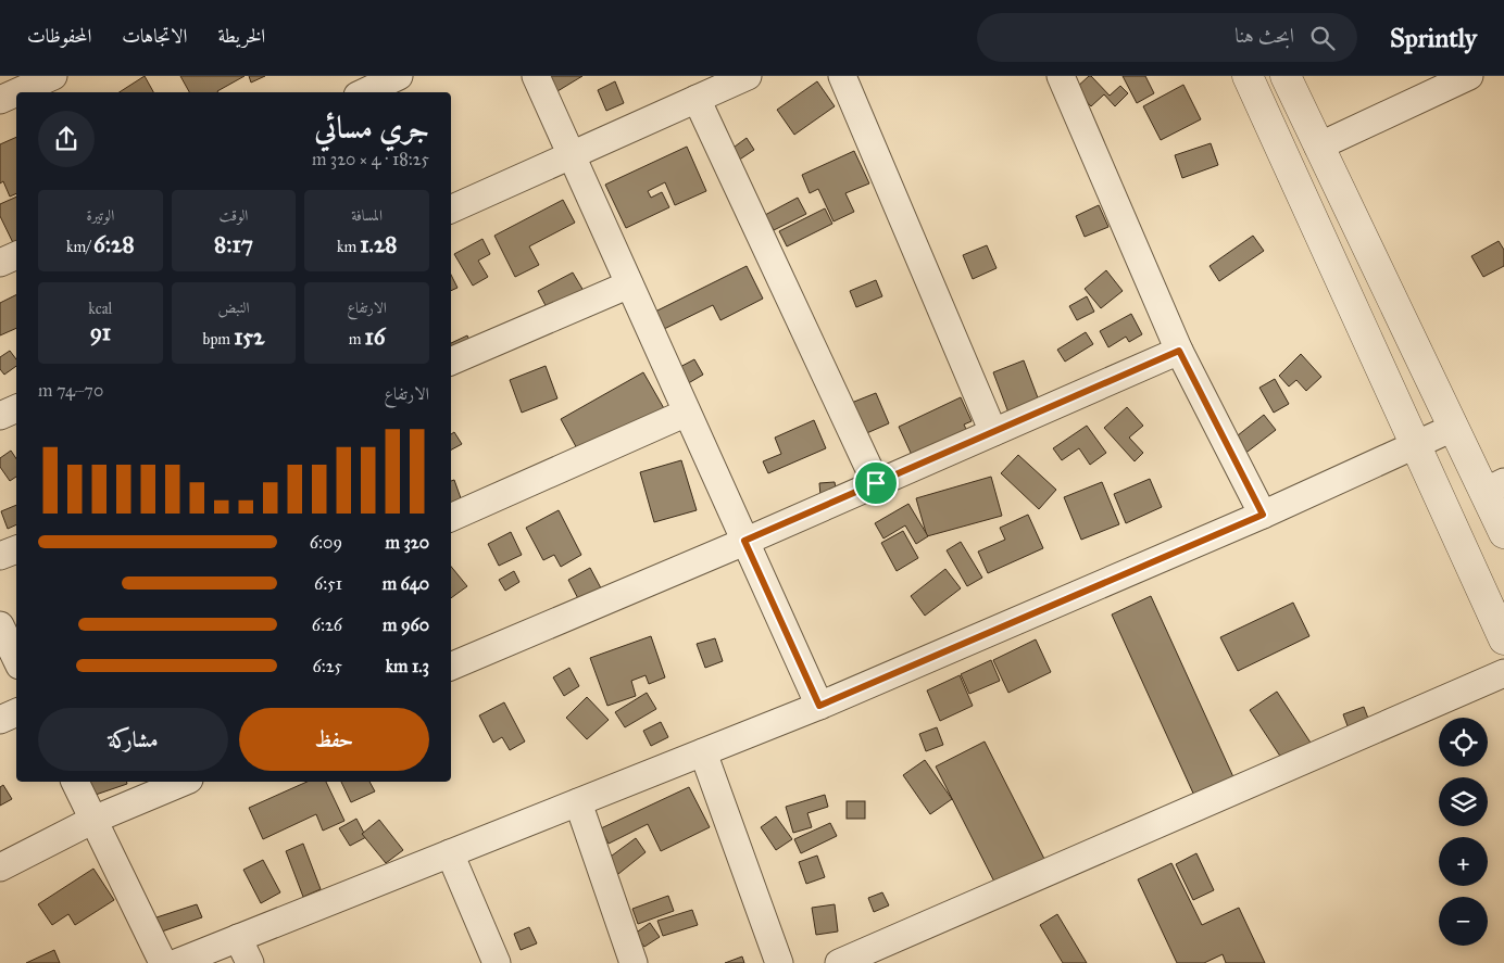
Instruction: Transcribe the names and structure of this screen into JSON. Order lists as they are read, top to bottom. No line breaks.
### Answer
{"page":{"header":"Sprintly","search":"ابحث هنا","nav":["الخريطة","الاتجاهات","المحفوظات"],"heading":["جري مسائي","18:25 · 4 × 320 m"],"stats":[["المسافة","1.28 km"],["الوقت","8:17"],["الوتيرة","6:28 /km"],["الارتفاع","16 m"],["النبض","152 bpm"],["kcal","91"]],"chart":["الارتفاع","70–74 m"],"list":[{"name":"320 m","note":"6:09"},{"name":"640 m","note":"6:51"},{"name":"960 m","note":"6:26"},{"name":"1.3 km","note":"6:25"}],"buttons":["حفظ","مشاركة"],"map_buttons":["+","−"]}}
